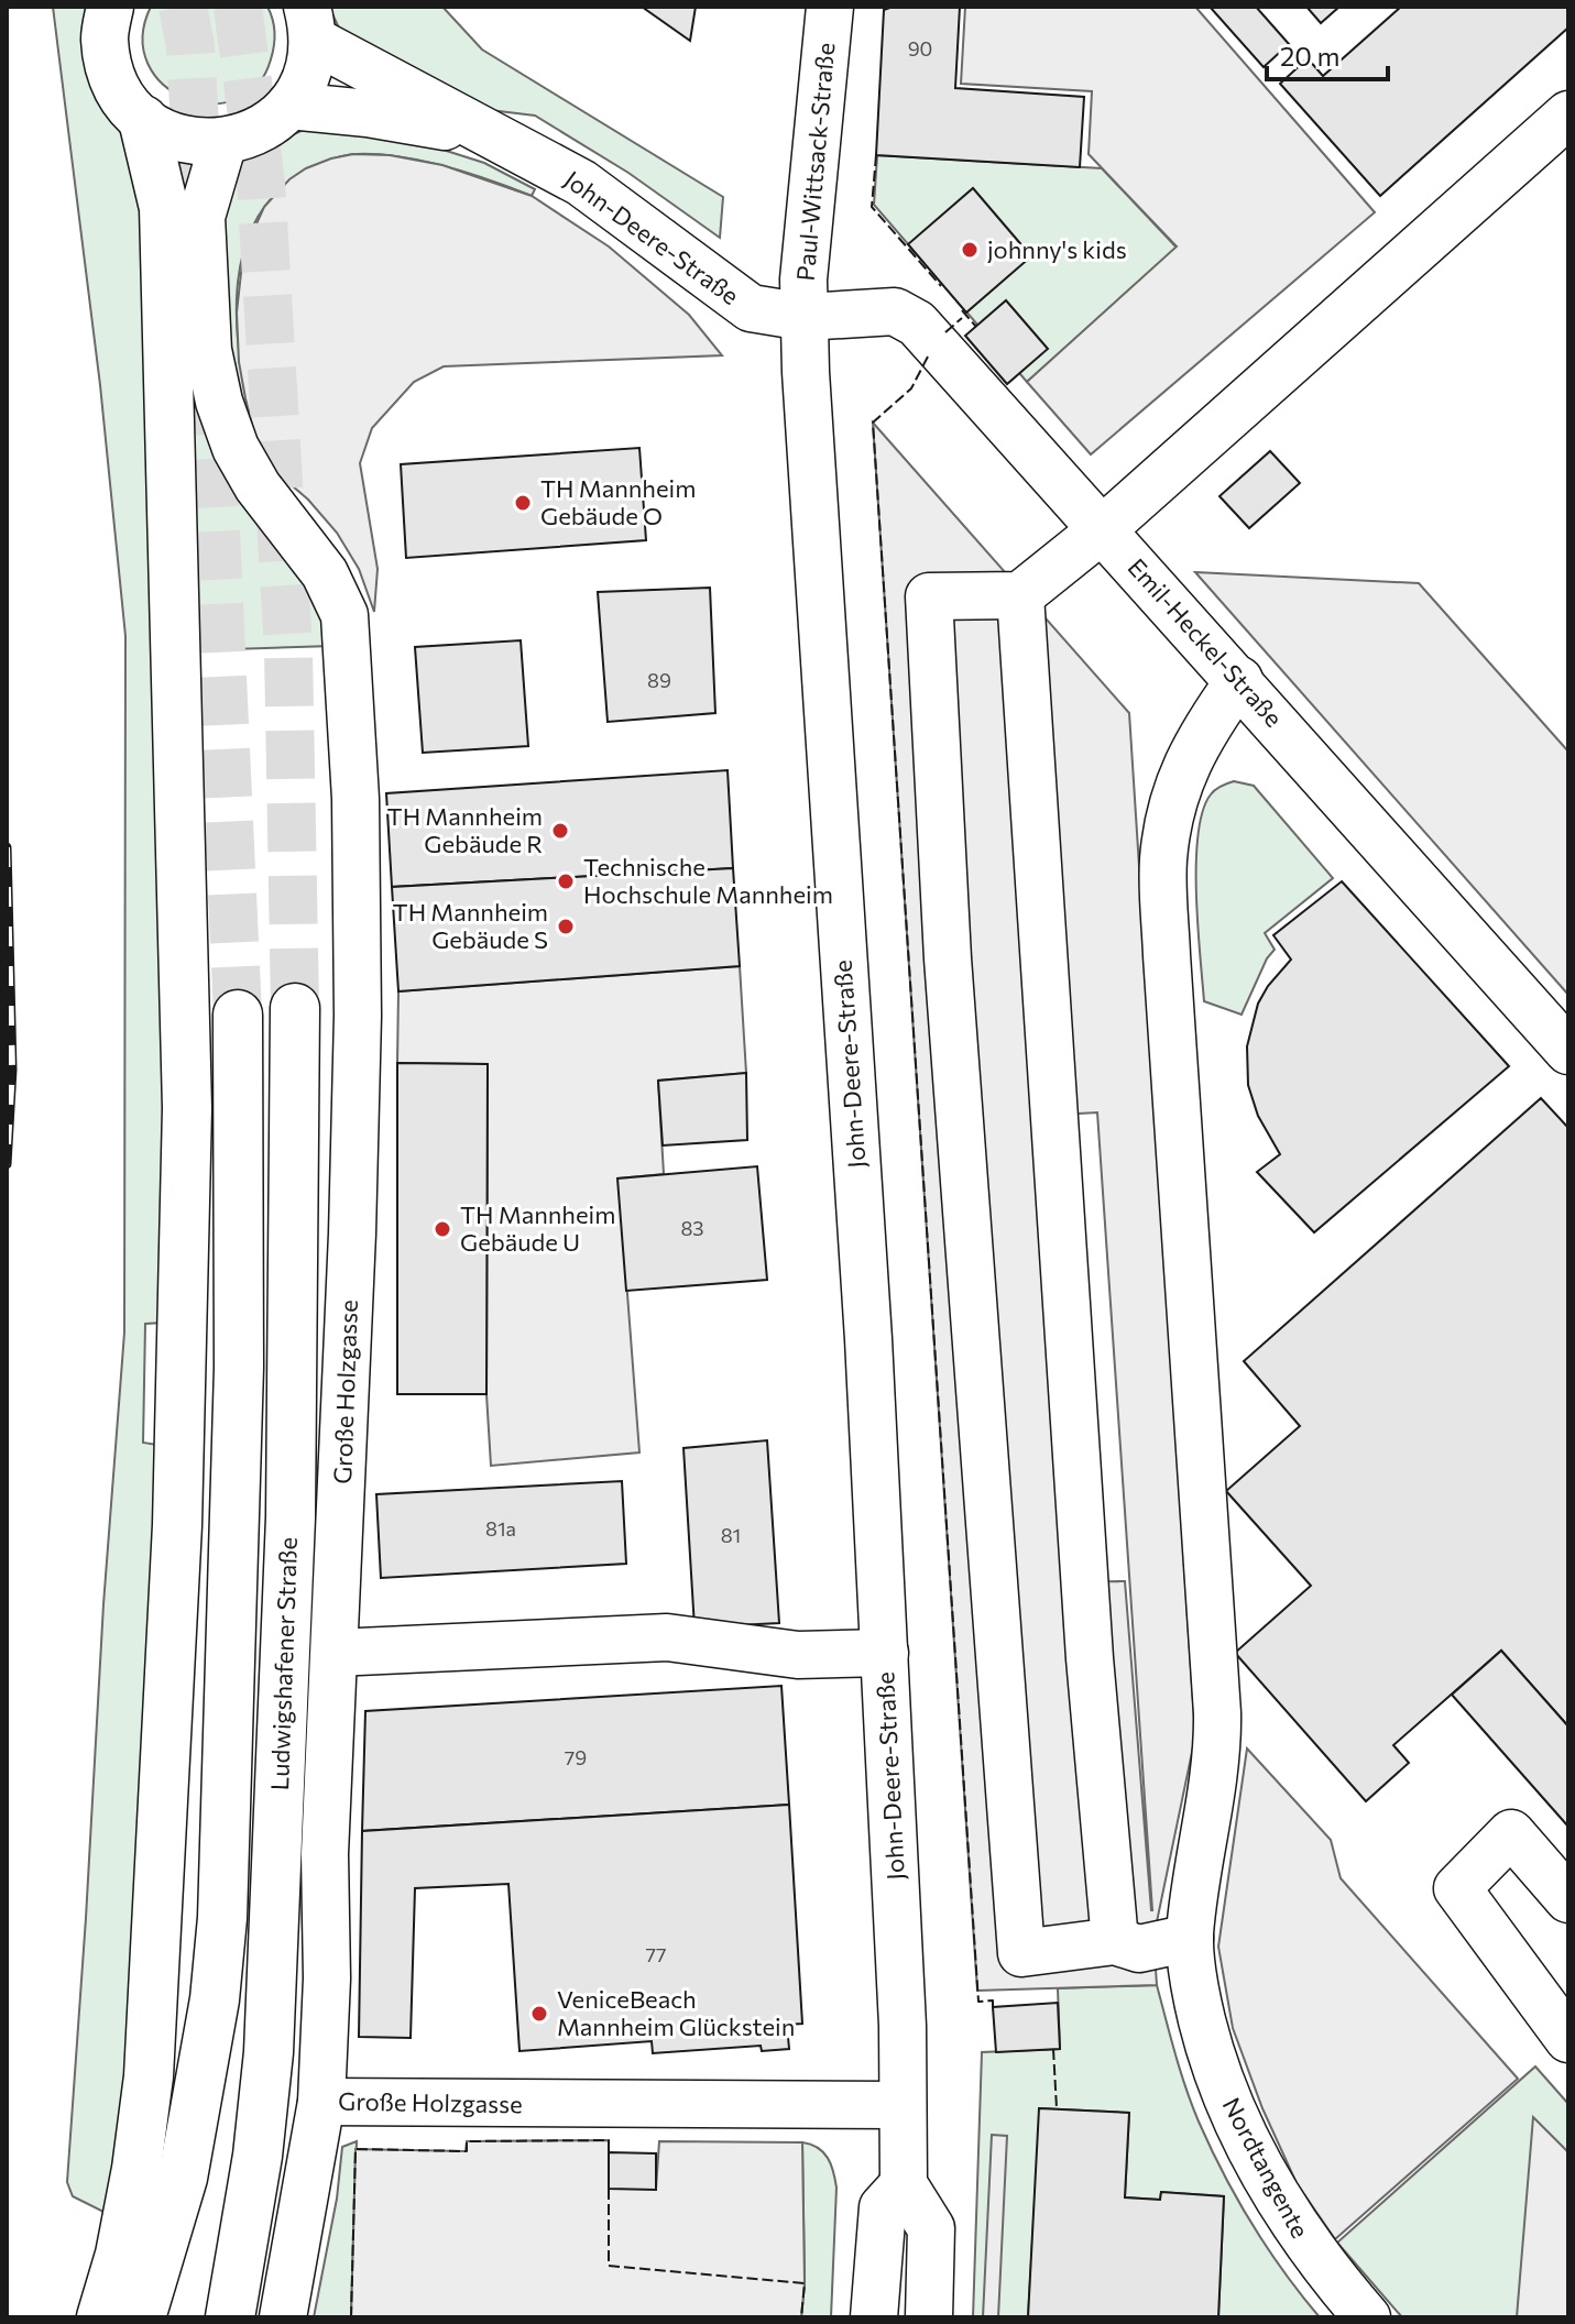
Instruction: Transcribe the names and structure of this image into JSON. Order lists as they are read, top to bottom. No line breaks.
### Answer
{"streets":{"main road":["Ludwigshafener Straße"],"street":["Paul-Wittsack-Straße","John-Deere-Straße","Emil-Heckel-Straße","Große Holzgasse","Nordtangente"]},"crossings":[["Paul-Wittsack-Straße","John-Deere-Straße"],["Paul-Wittsack-Straße","Emil-Heckel-Straße"],["John-Deere-Straße","Emil-Heckel-Straße"],["John-Deere-Straße","Große Holzgasse"],["Emil-Heckel-Straße","Nordtangente"]],"places":["johnny's kids","TH Mannheim Gebäude O","TH Mannheim Gebäude R","Technische Hochschule Mannheim","TH Mannheim Gebäude S","TH Mannheim Gebäude U","VeniceBeach Mannheim Glückstein"],"house_numbers":["90","89","83","81a","81","79","77"],"scale_bar":"20 m"}
